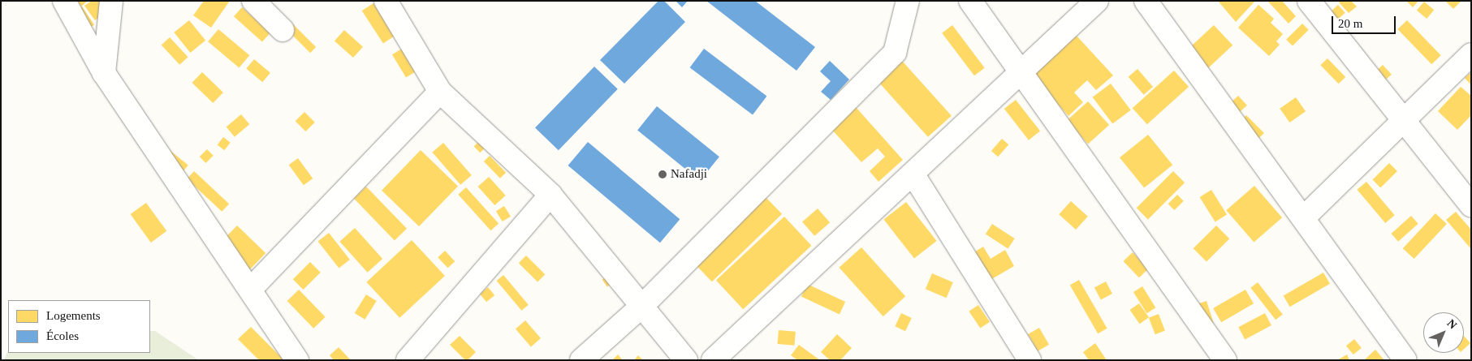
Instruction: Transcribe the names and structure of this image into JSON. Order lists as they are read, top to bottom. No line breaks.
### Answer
{"places":["Nafadji"],"legend":["Logements","Écoles"],"scale_bar":"20 m","north":"top right"}
